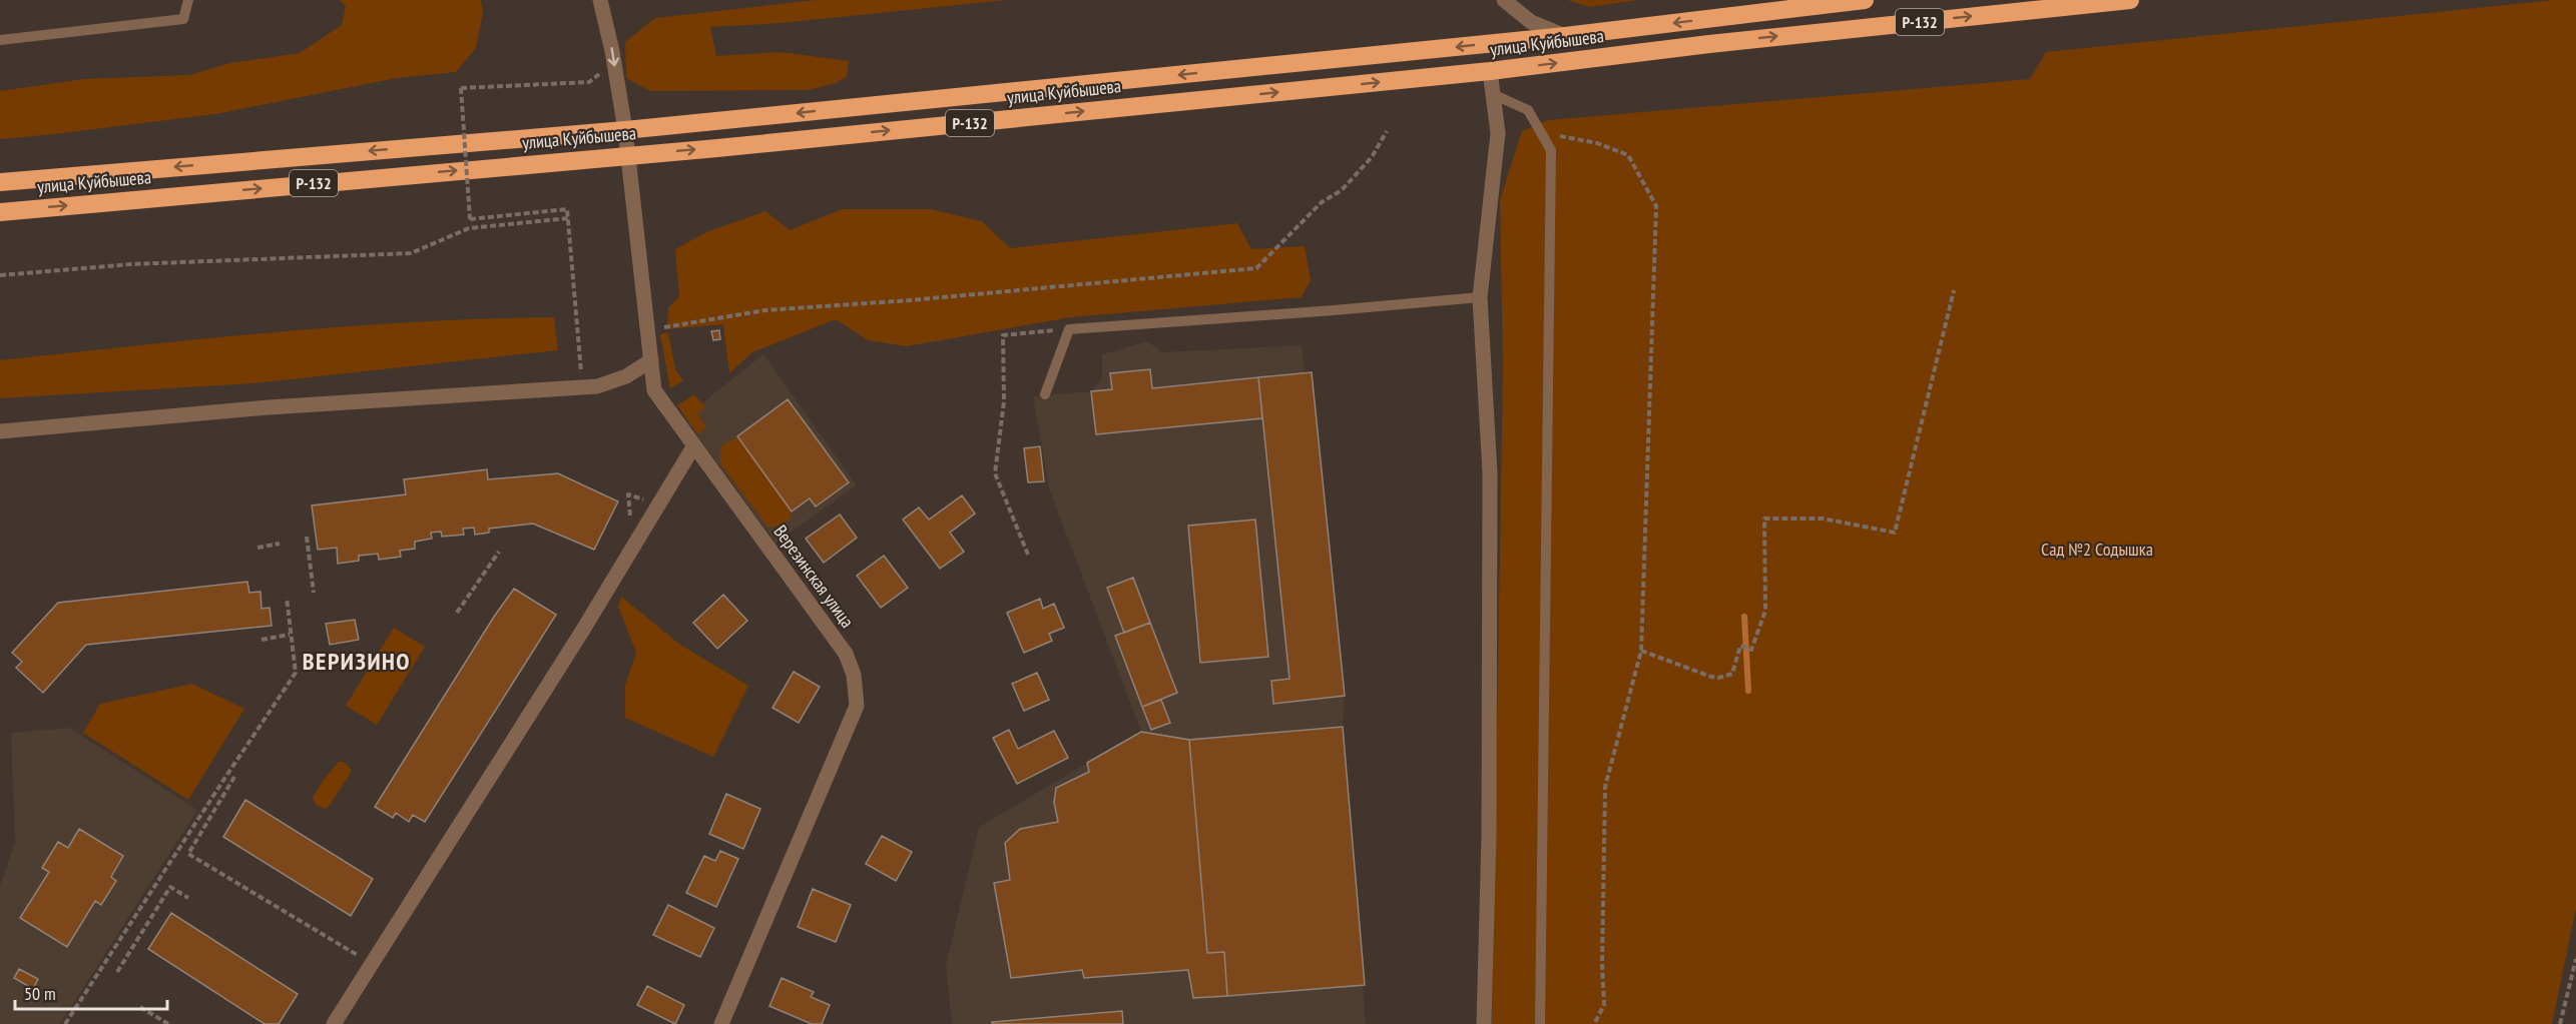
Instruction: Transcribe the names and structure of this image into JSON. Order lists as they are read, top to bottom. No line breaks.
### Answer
{"streets":{"highway":["Р-132","улица Куйбышева"],"street":["Верезинская улица"]},"crossings":[["улица Куйбышева","Верезинская улица"]],"districts":["ВЕРИЗИНО"],"parks":["Сад №2 Содышка"],"scale_bar":"50 m"}
